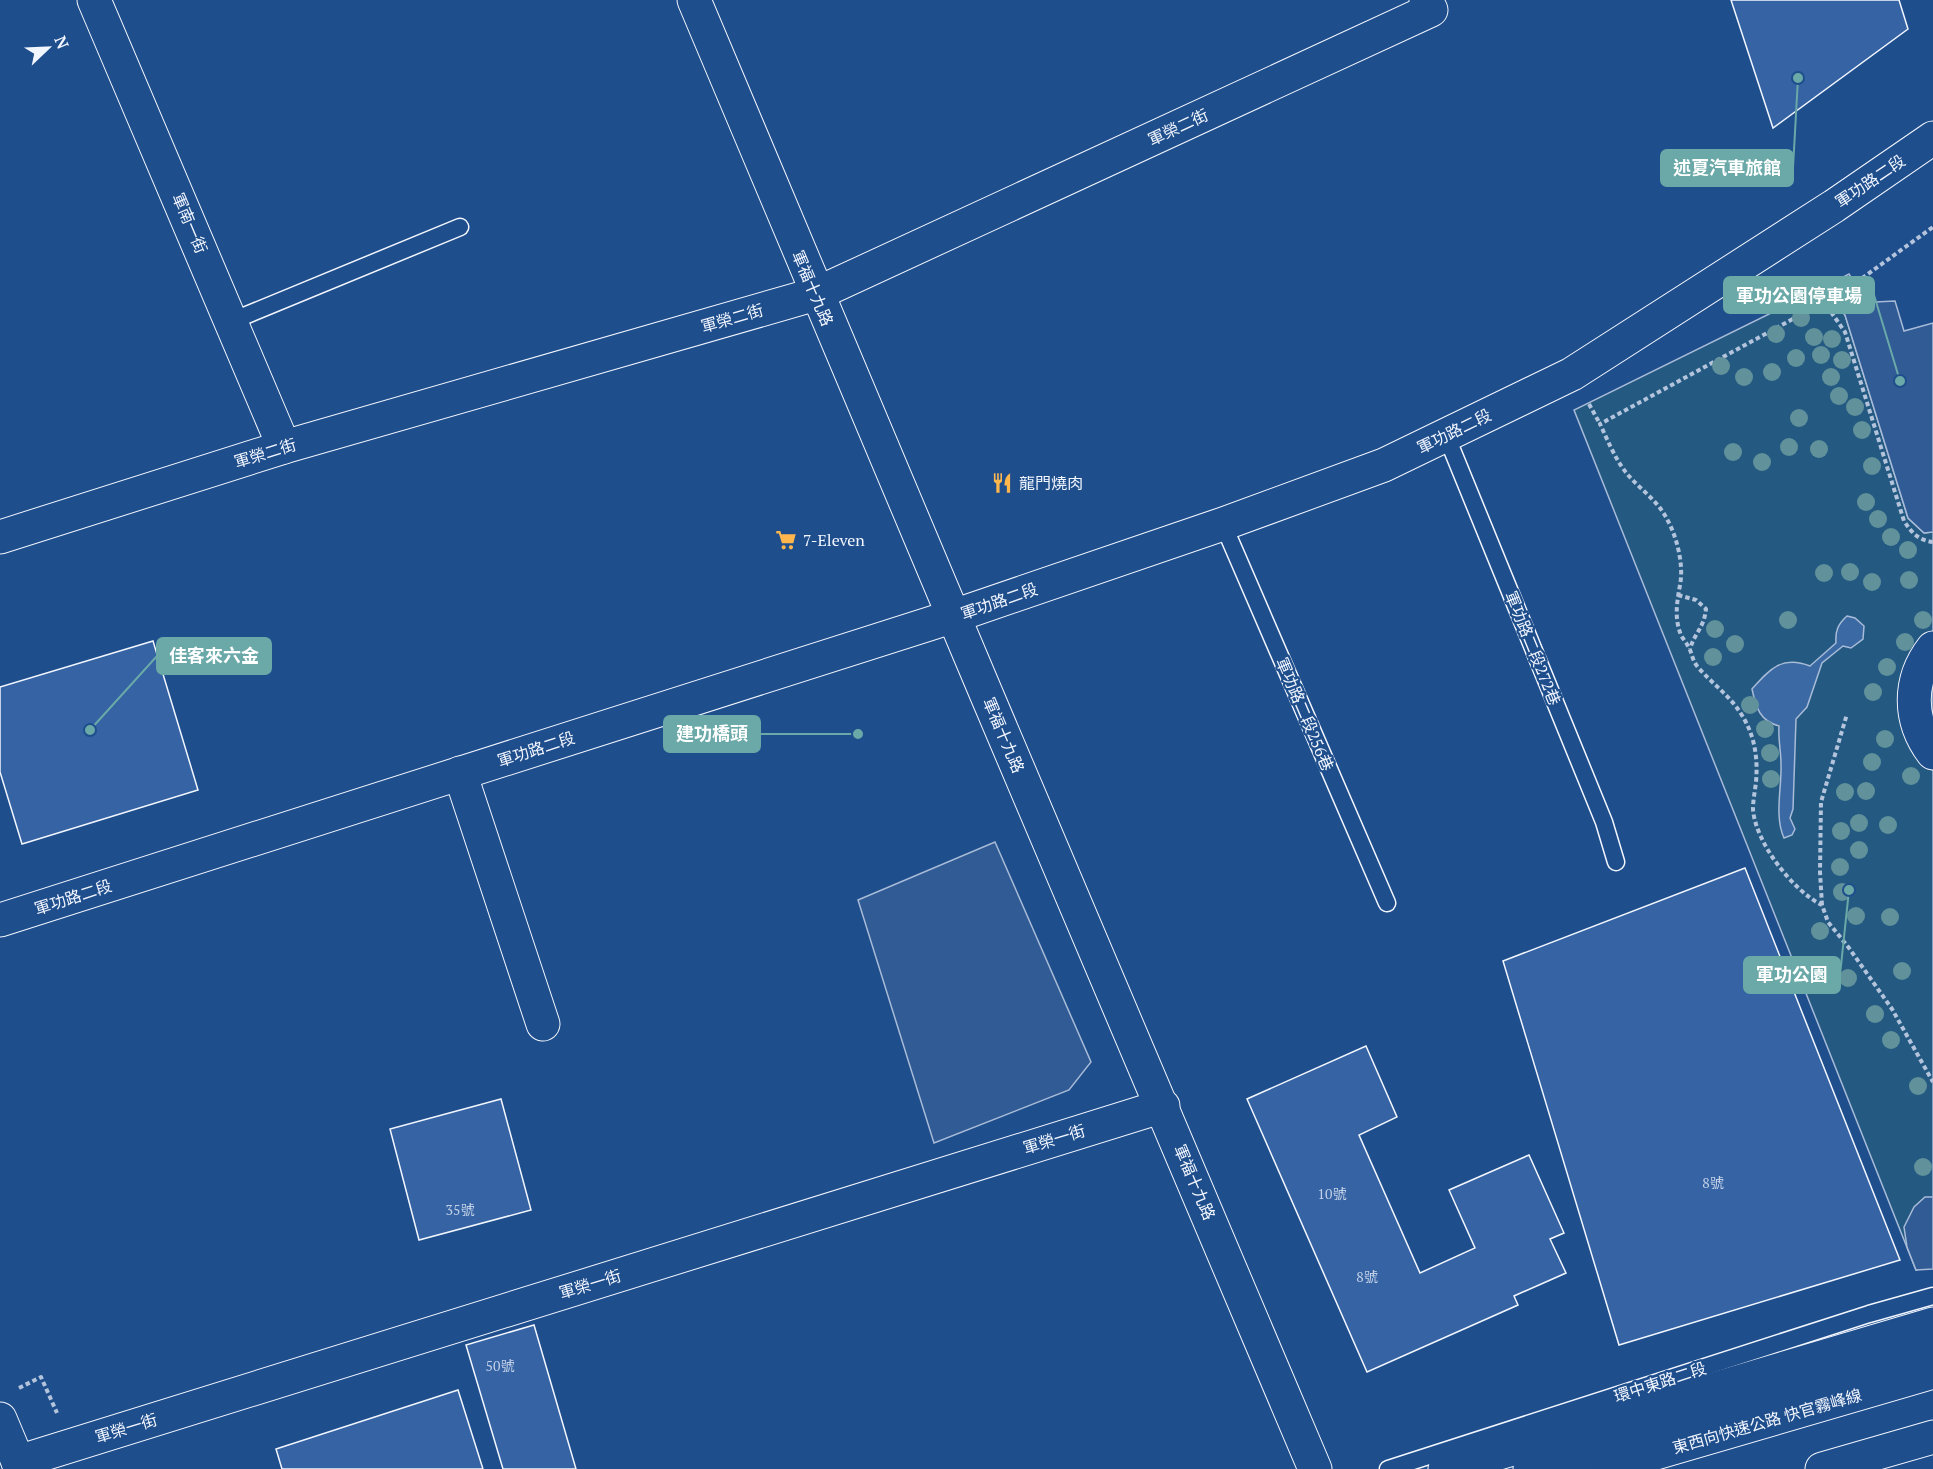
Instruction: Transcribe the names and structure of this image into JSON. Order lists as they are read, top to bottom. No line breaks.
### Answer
{"streets":{"main road":["軍榮二街","軍功路二段","軍南一街","軍福十九路","軍榮一街","東西向快速公路 快官霧峰線"],"lane":["軍功路二段272巷","軍功路二段256巷","環中東路二段"]},"crossings":[["軍榮二街","軍南一街"],["軍榮二街","軍福十九路"],["軍功路二段","軍福十九路"],["軍功路二段","軍功路二段272巷"],["軍功路二段","軍功路二段256巷"],["軍福十九路","軍榮一街"]],"places":{"other":["述夏汽車旅館","軍功公園停車場","佳客來六金","建功橋頭","軍功公園"],"restaurant":["龍門燒肉"],"supermarket":["7-Eleven"]},"house_numbers":["8號","10號","35號","8號","50號"],"north":"top right"}
